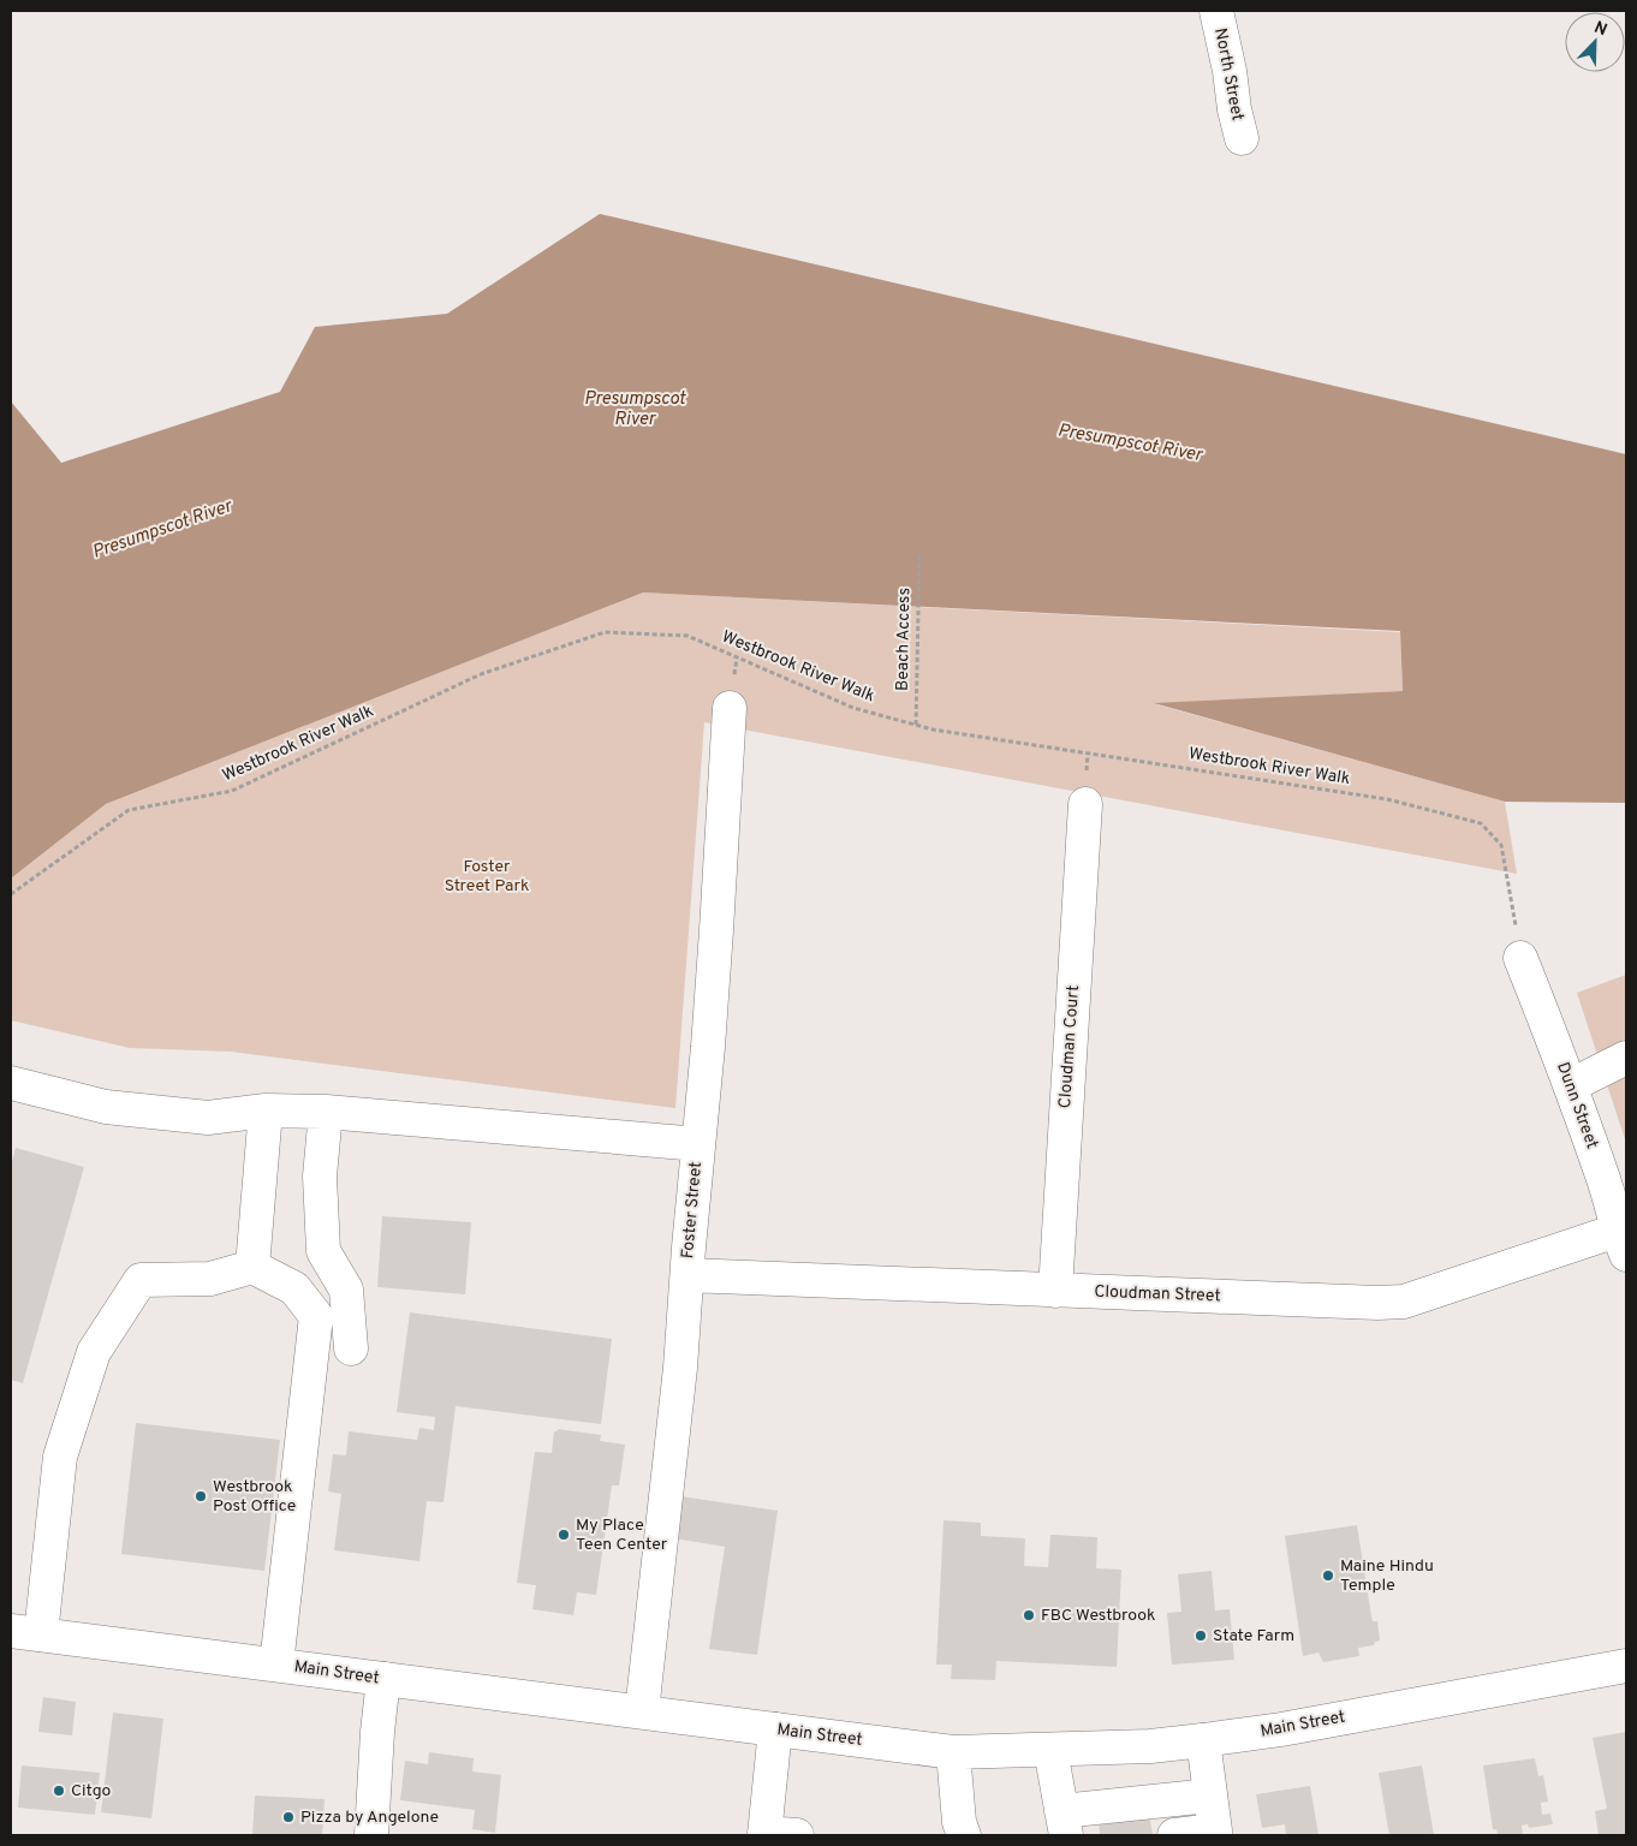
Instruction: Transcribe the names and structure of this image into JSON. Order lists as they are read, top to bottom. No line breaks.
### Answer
{"streets":{"street":["North Street","Cloudman Court","Dunn Street","Foster Street","Cloudman Street","Main Street"],"path":["Beach Access","Westbrook River Walk"]},"crossings":[["Beach Access","Westbrook River Walk"],["Westbrook River Walk","Dunn Street"],["Cloudman Court","Cloudman Street"],["Dunn Street","Cloudman Street"],["Foster Street","Cloudman Street"],["Foster Street","Main Street"]],"water":["Presumpscot River"],"parks":["Foster Street Park"],"places":["Westbrook Post Office","My Place Teen Center","Maine Hindu Temple","FBC Westbrook","State Farm","Citgo","Pizza by Angelone"],"north":"top right"}
